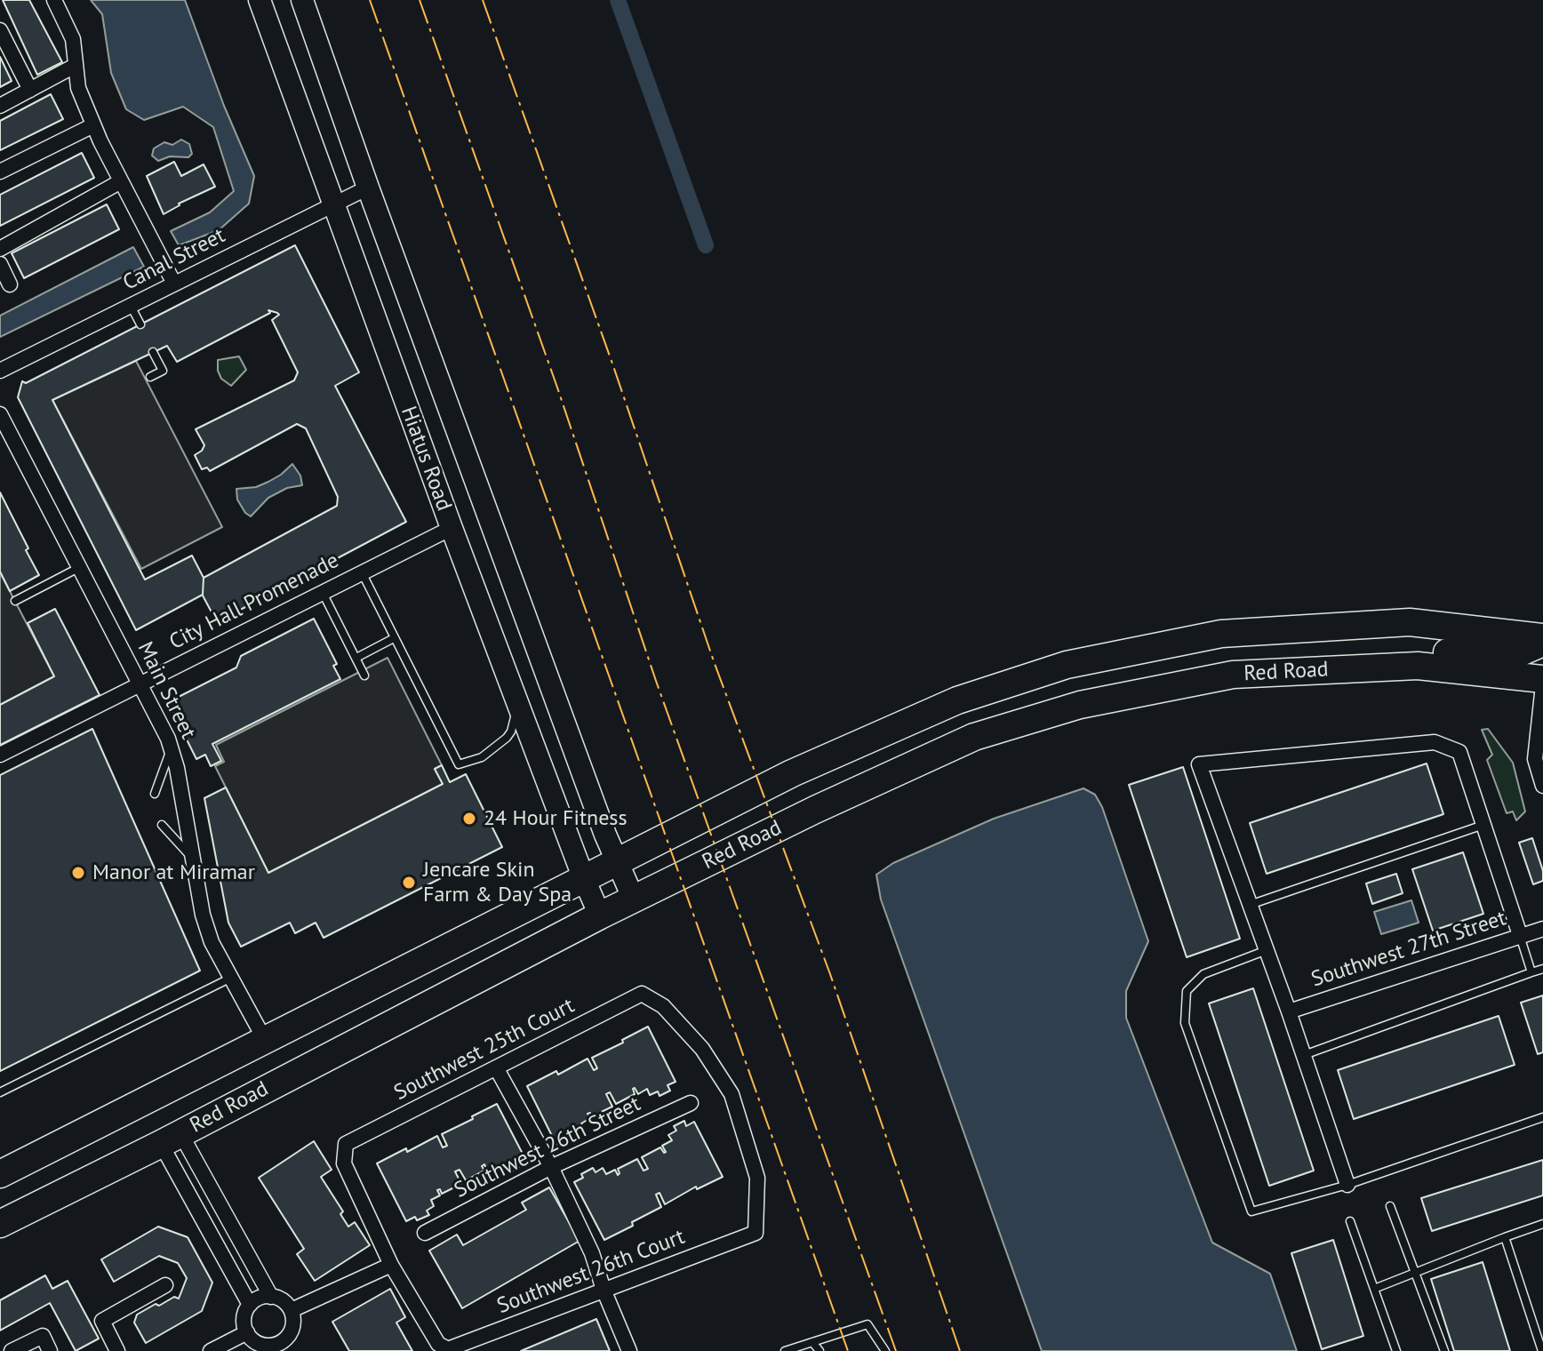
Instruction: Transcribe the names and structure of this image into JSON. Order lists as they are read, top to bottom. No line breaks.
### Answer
{"streets":{"highway":["Red Road"],"main road":["Hiatus Road"],"street":["Canal Street","City Hall Promenade","Main Street","Southwest 27th Street","Southwest 25th Court","Southwest 26th Street","Southwest 26th Court"]},"crossings":[["Canal Street","Hiatus Road"],["Hiatus Road","City Hall Promenade"],["Hiatus Road","Red Road"],["City Hall Promenade","Main Street"],["Red Road","Main Street"],["Southwest 25th Court","Southwest 26th Court"]],"places":["24 Hour Fitness","Manor at Miramar","Jencare Skin Farm & Day Spa"]}
